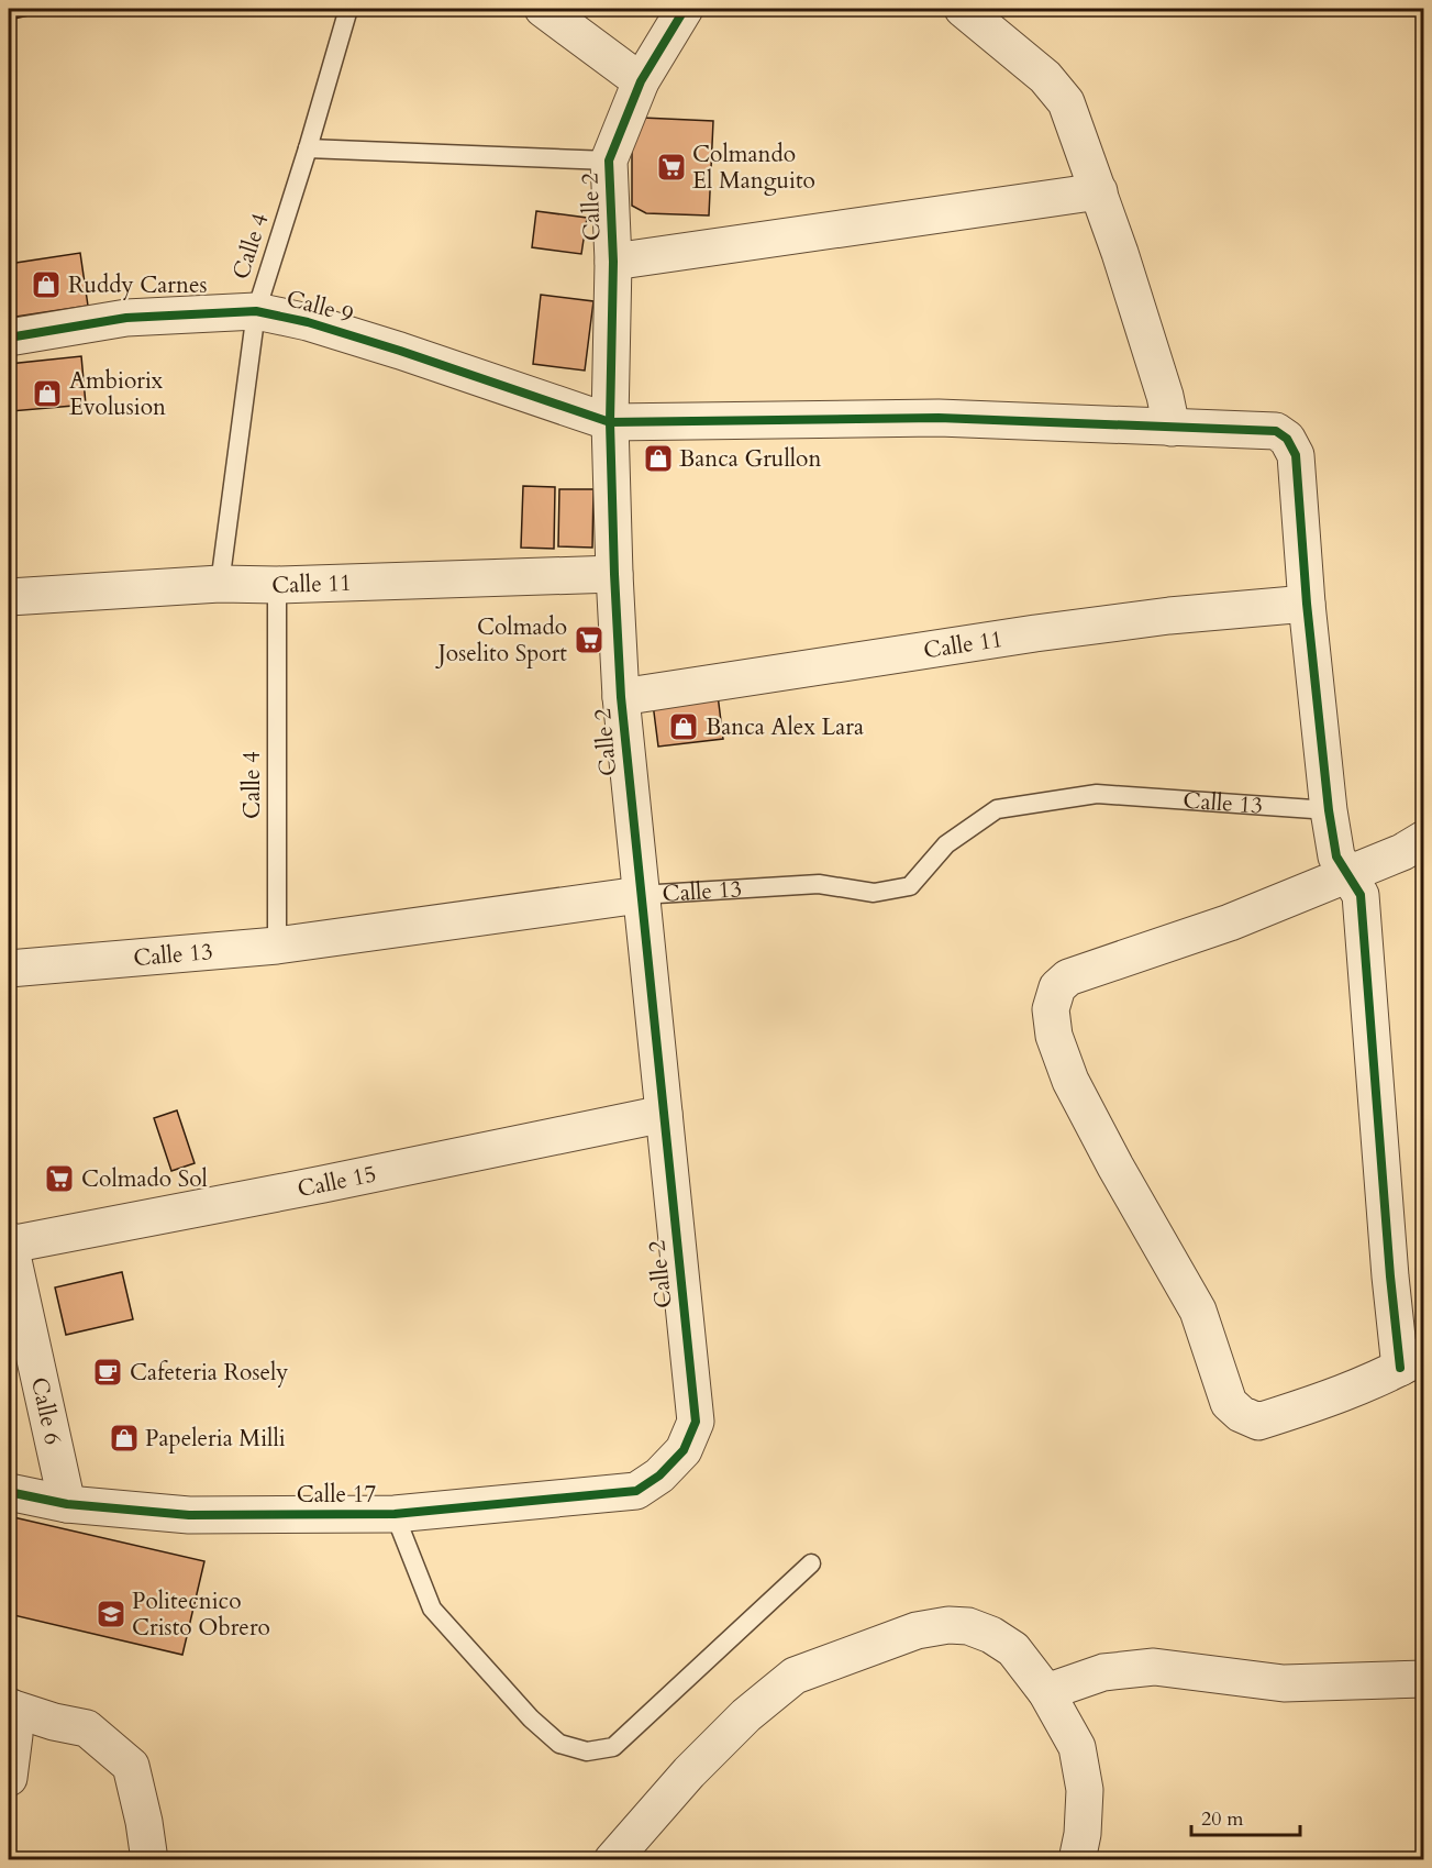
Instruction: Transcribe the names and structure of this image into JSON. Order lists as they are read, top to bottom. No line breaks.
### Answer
{"streets":{"street":["Calle 2","Calle 9","Calle 11","Calle 13","Calle 15","Calle 6","Calle 17"],"lane":["Calle 4"]},"crossings":[["Calle 2","Calle 9"],["Calle 2","Calle 11"],["Calle 2","Calle 13"],["Calle 2","Calle 15"],["Calle 2","Calle 17"],["Calle 4","Calle 9"],["Calle 4","Calle 11"],["Calle 4","Calle 13"],["Calle 9","Calle 11"],["Calle 9","Calle 13"],["Calle 15","Calle 6"],["Calle 6","Calle 17"]],"places":{"supermarket":["Colmando El Manguito","Colmado Joselito Sport","Colmado Sol"],"shop":["Ruddy Carnes","Ambiorix Evolusion","Banca Grullon","Banca Alex Lara","Papeleria Milli"],"cafe":["Cafeteria Rosely"],"school or university":["Politecnico Cristo Obrero"]},"scale_bar":"20 m"}
